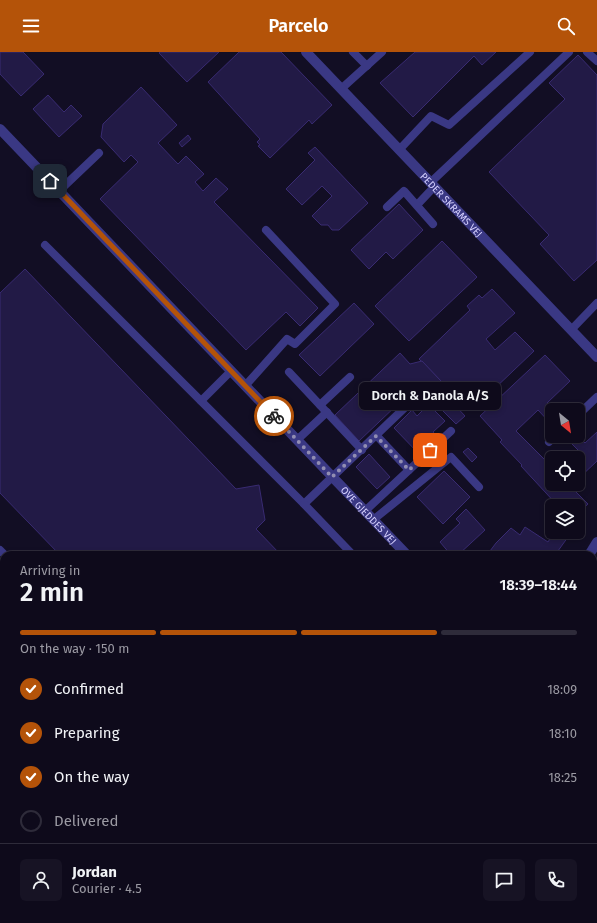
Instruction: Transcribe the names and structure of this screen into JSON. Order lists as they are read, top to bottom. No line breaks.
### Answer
{"streets":{"street":["PEDER SKRAMS VEJ","OVE GJEDDES VEJ"]},"places":["Dorch & Danola A/S"],"north":"bottom right","page":{"header":"Parcelo","bubble":"Dorch & Danola A/S","heading":["2 min","Arriving in","18:39–18:44"],"panel":["Jordan","Courier · 4.5"],"bar":"On the way · 150 m","list":[["Confirmed","18:09"],["Preparing","18:10"],["On the way","18:25"],"Delivered"]}}
